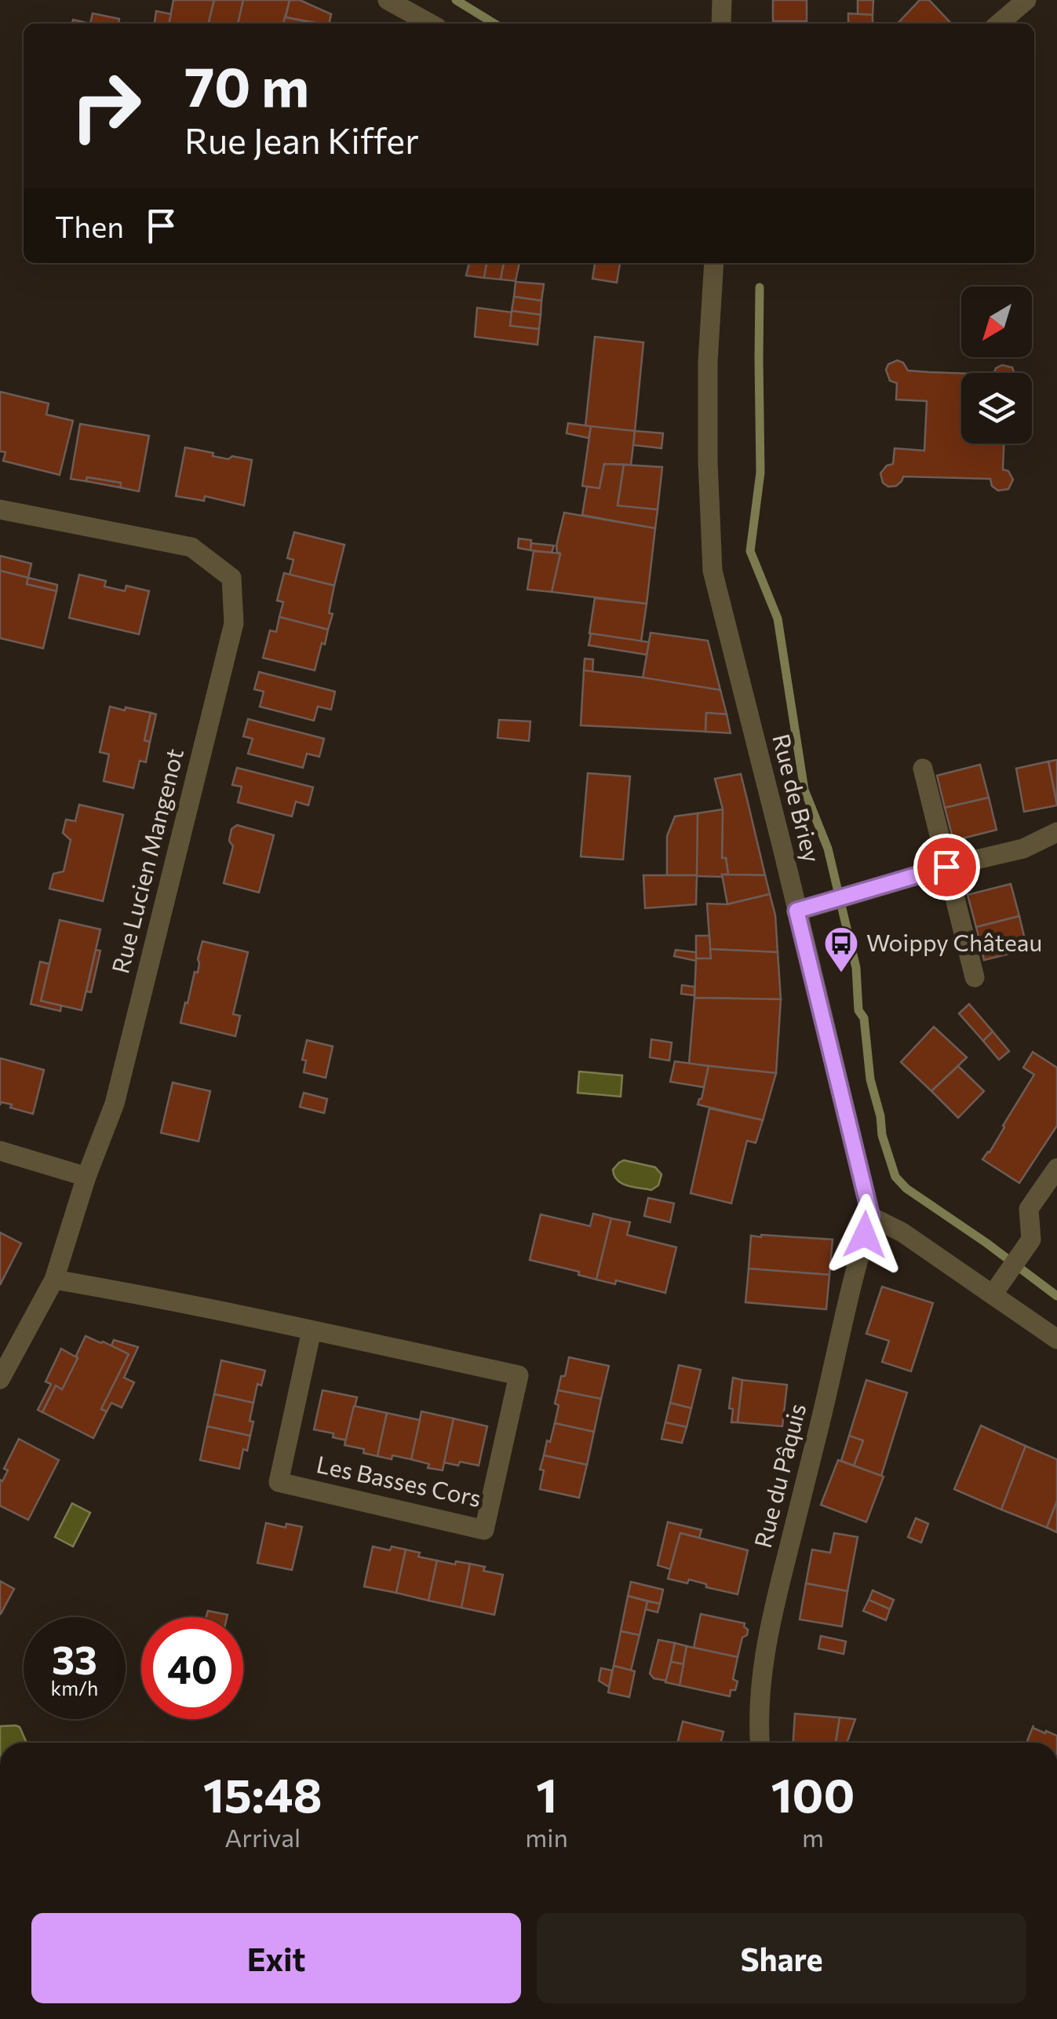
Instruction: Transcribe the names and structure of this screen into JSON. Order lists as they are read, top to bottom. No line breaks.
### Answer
{"streets":{"street":["Rue de Briey","Rue Lucien Mangenot","Rue du Pâquis","Les Basses Cors"]},"crossings":[["Rue de Briey","Rue du Pâquis"],["Rue Lucien Mangenot","Les Basses Cors"]],"places":{"bus stop":["Woippy Château"]},"north":"bottom left","page":{"turn":["70 m","Rue Jean Kiffer"],"then":"Then","speed":"33 km/h","limit":"40","eta":["15:48","Arrival","1","min","100","m"],"buttons":["Exit","Share"]}}
